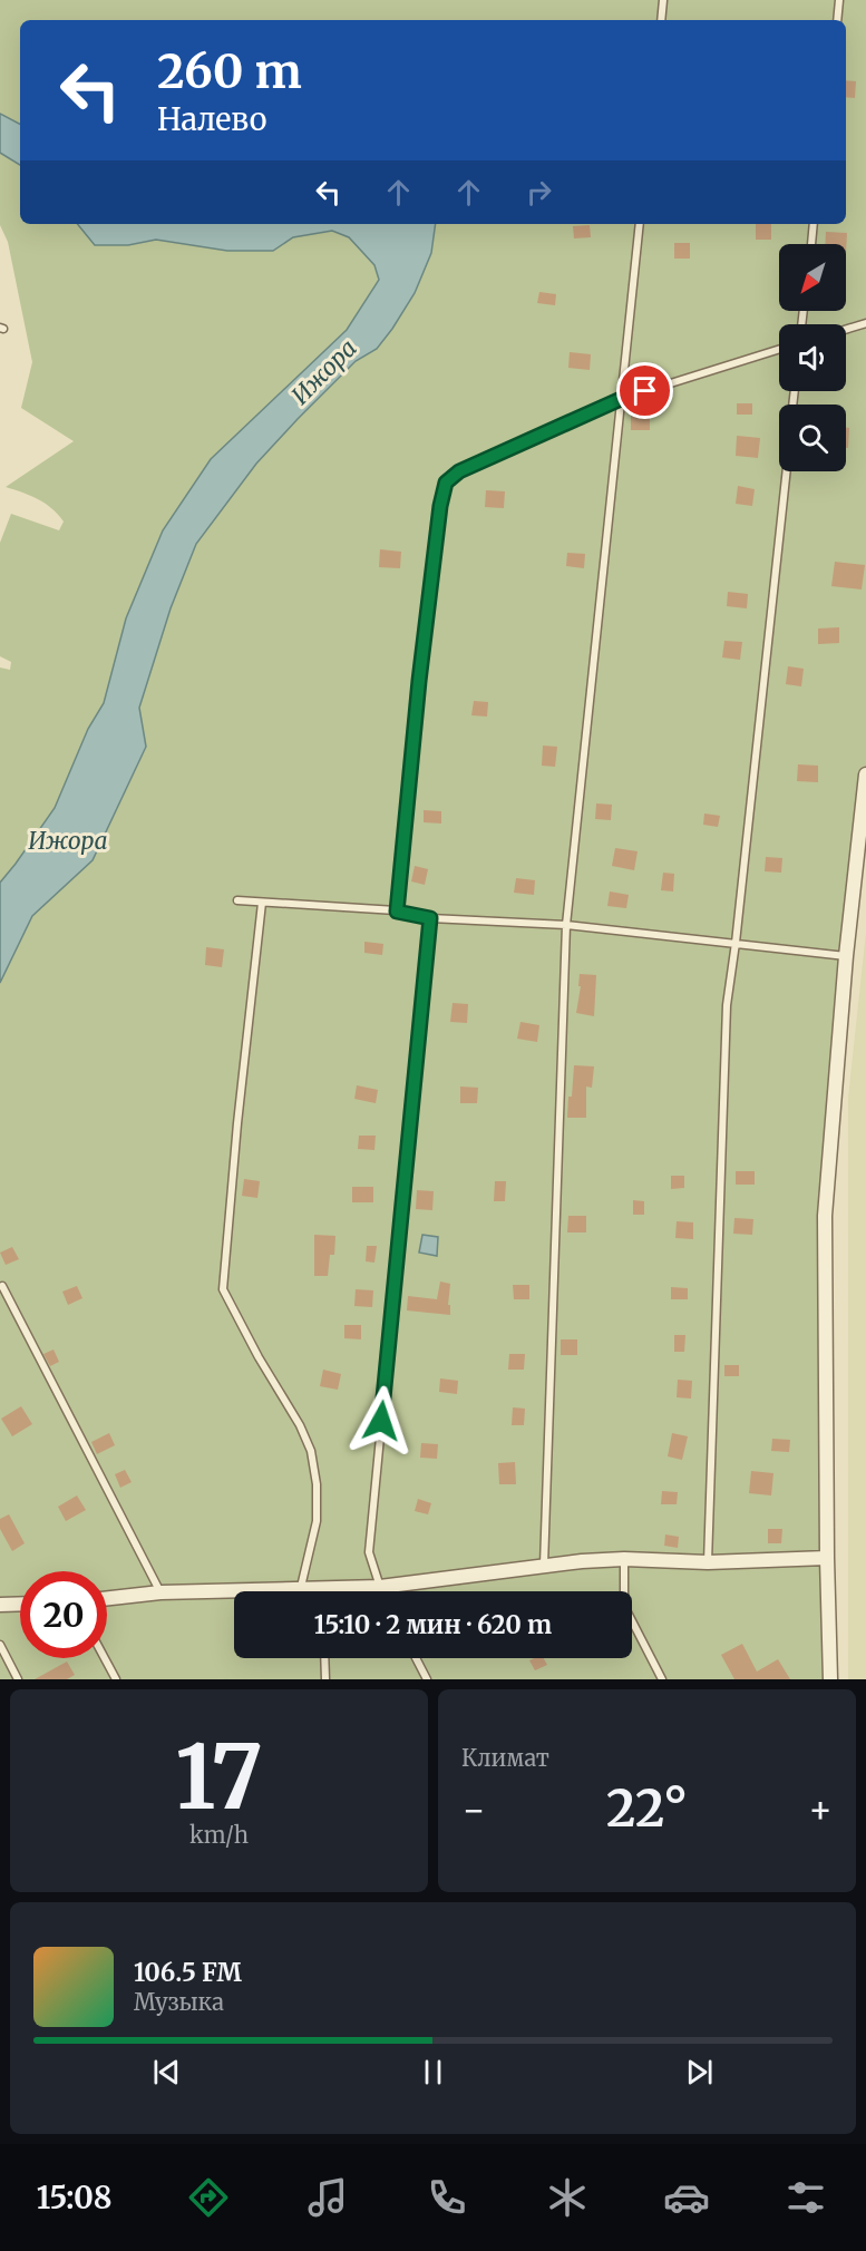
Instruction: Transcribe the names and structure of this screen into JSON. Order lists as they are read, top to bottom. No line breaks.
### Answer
{"water":["Ижора"],"north":"bottom left","page":{"turn":["260 m","Налево"],"limit":"20","trip":"15:10 · 2 мин · 620 m","tile":[["17","km/h"],"Климат"],"heat":["−","22°","+"],"song":["106.5 FM","Музыка"],"tabs":"15:08"}}
